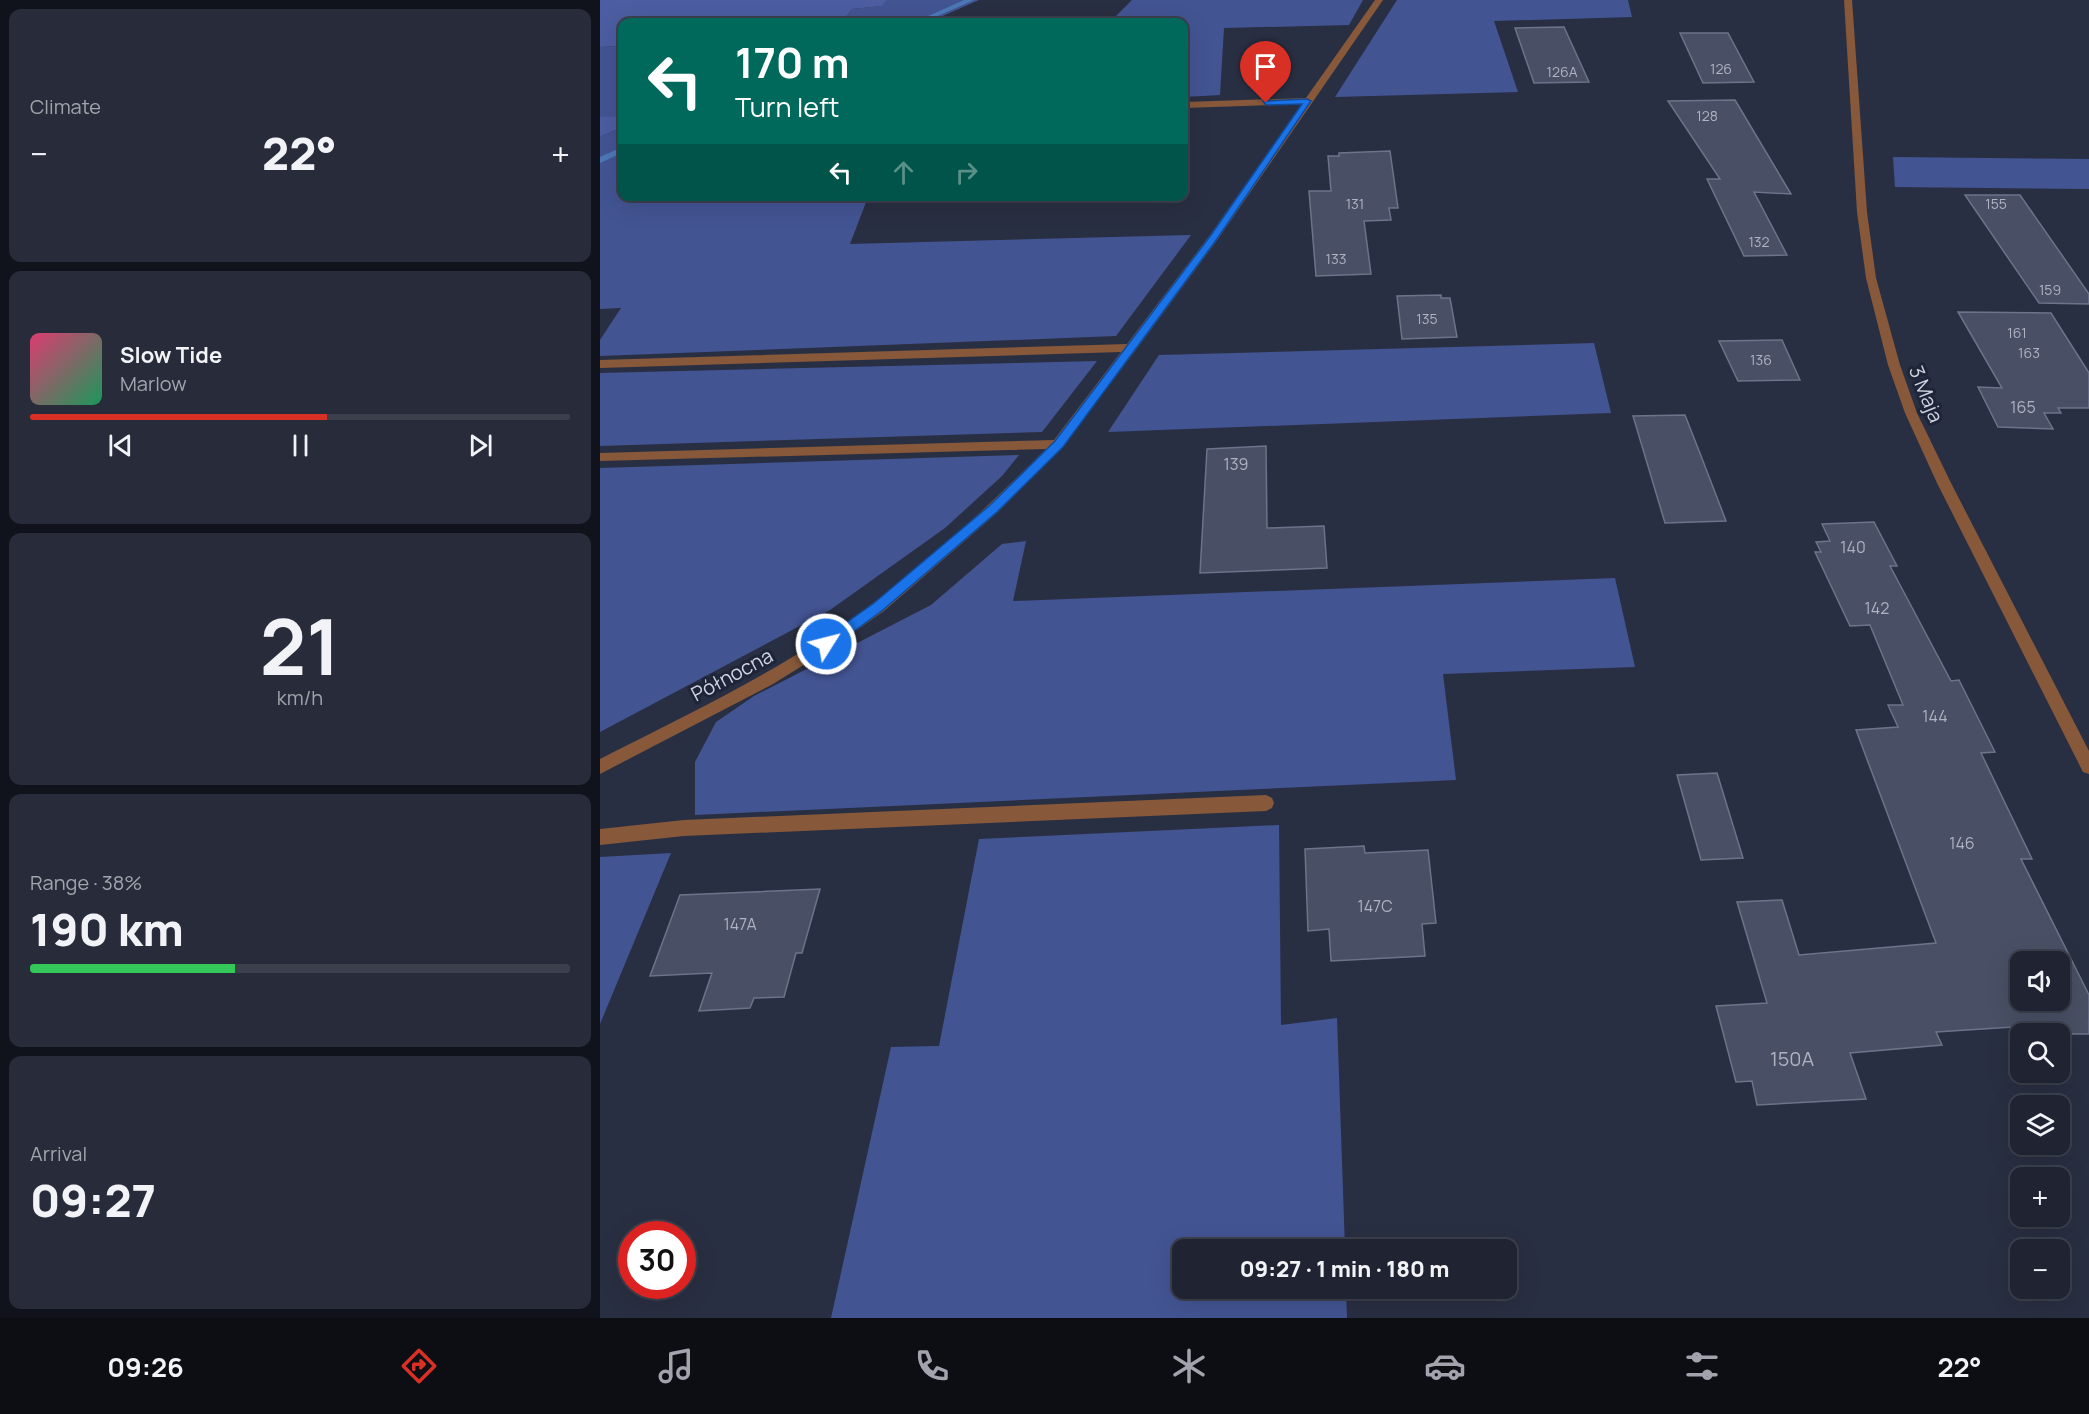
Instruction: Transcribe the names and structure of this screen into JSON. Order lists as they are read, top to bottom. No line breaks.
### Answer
{"streets":{"street":["3 Maja","Północna"]},"house_numbers":["126","126A","128","131","155","132","133","159","135","161","163","136","165","139","140","142","144","146","147C","147A","150A"],"page":{"tile":["Climate",["21","km/h"],["Range · 38%","190 km"],["Arrival","09:27"]],"turn":["170 m","Turn left"],"heat":["−","22°","+"],"song":["Slow Tide","Marlow"],"map_buttons":["+","−"],"limit":"30","trip":"09:27 · 1 min · 180 m","tabs":["09:26","22°"]}}
